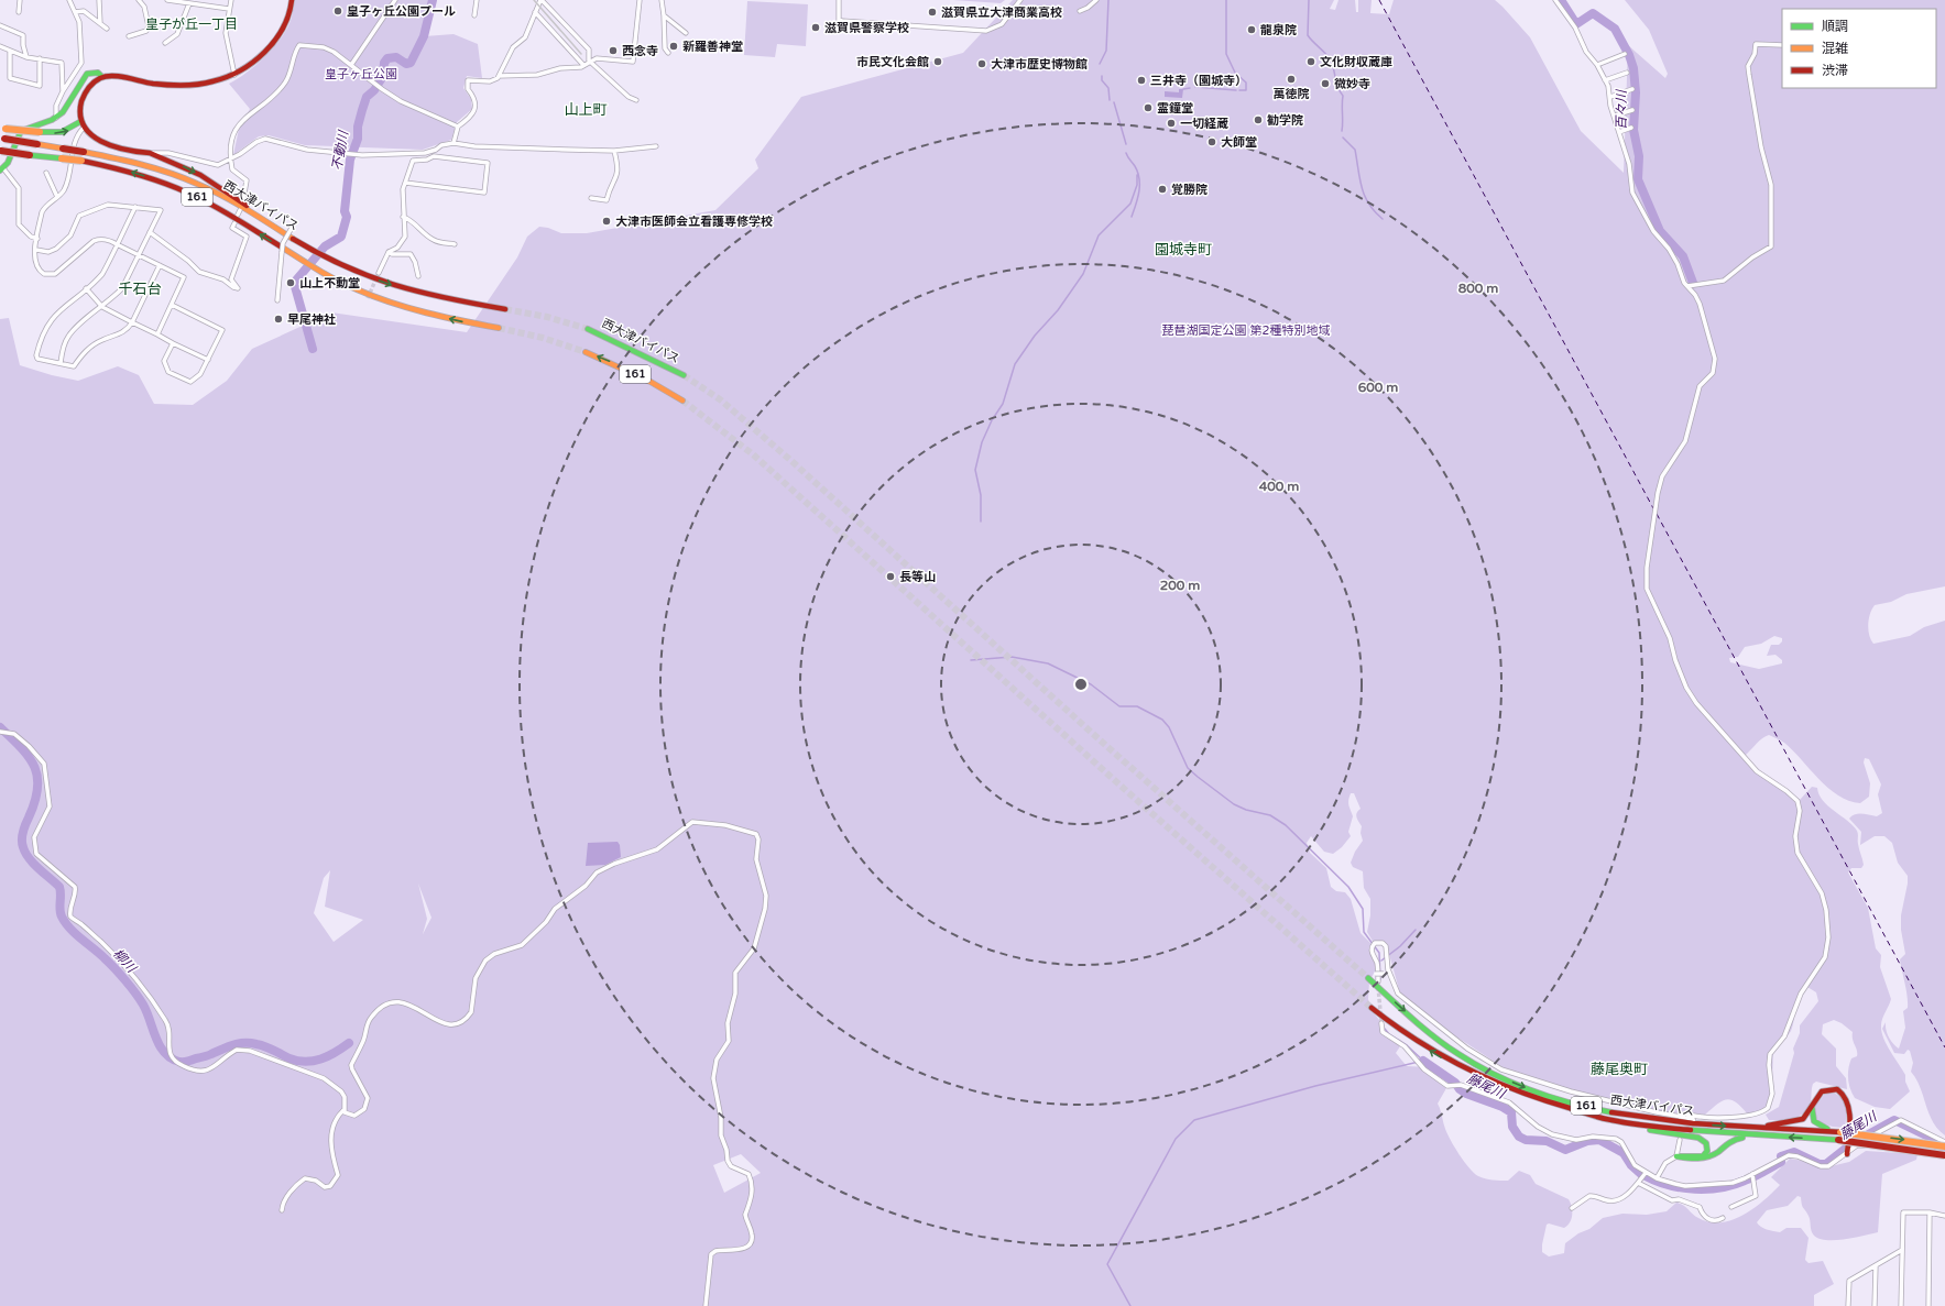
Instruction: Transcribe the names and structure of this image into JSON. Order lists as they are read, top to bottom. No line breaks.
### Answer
{"streets":{"main road":["161","西大津バイパス"]},"districts":["皇子が丘一丁目","山上町","園城寺町","千石台","藤尾奥町"],"water":["百々川","不動川","柳川","藤尾川"],"parks":["皇子ヶ丘公園","琵琶湖国定公園 第2種特別地域"],"places":["皇子ヶ丘公園プール","滋賀県立大津商業高校","滋賀県警察学校","龍泉院","新羅善神堂","西念寺","市民文化会館","文化財収蔵庫","大津市歴史博物館","萬徳院","三井寺（園城寺）","微妙寺","霊鐘堂","勧学院","一切経蔵","大師堂","覚勝院","大津市医師会立看護専修学校","山上不動堂","早尾神社","長等山"],"legend":["順調","混雑","渋滞"],"rings":["800 m","600 m","400 m","200 m"]}
